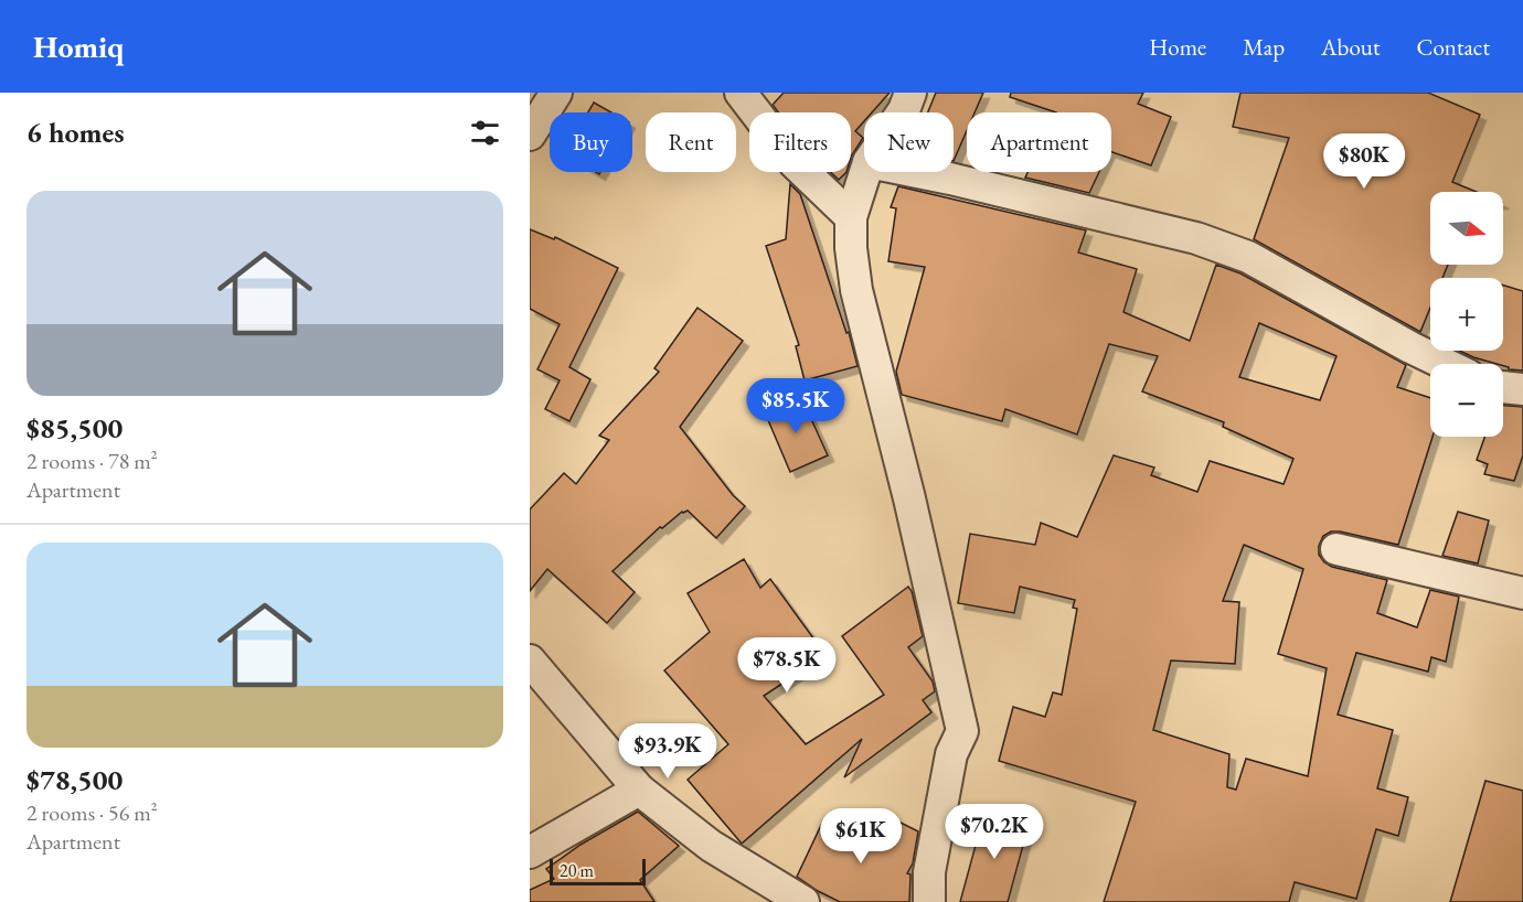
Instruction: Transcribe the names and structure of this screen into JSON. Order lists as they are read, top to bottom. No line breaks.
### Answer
{"scale_bar":"20 m","north":"right","page":{"header":"Homiq","nav":["Home","Map","About","Contact"],"heading":"6 homes","chip":["Buy","Rent","Filters","New","Apartment"],"price":["$80K","$85.5K","$78.5K","$93.9K","$70.2K","$61K"],"list":[{"name":"$85,500","note":"2 rooms · 78 m² · Apartment"},{"name":"$78,500","note":"2 rooms · 56 m² · Apartment"}],"map_buttons":["+","−"],"scale":"20 m"}}
